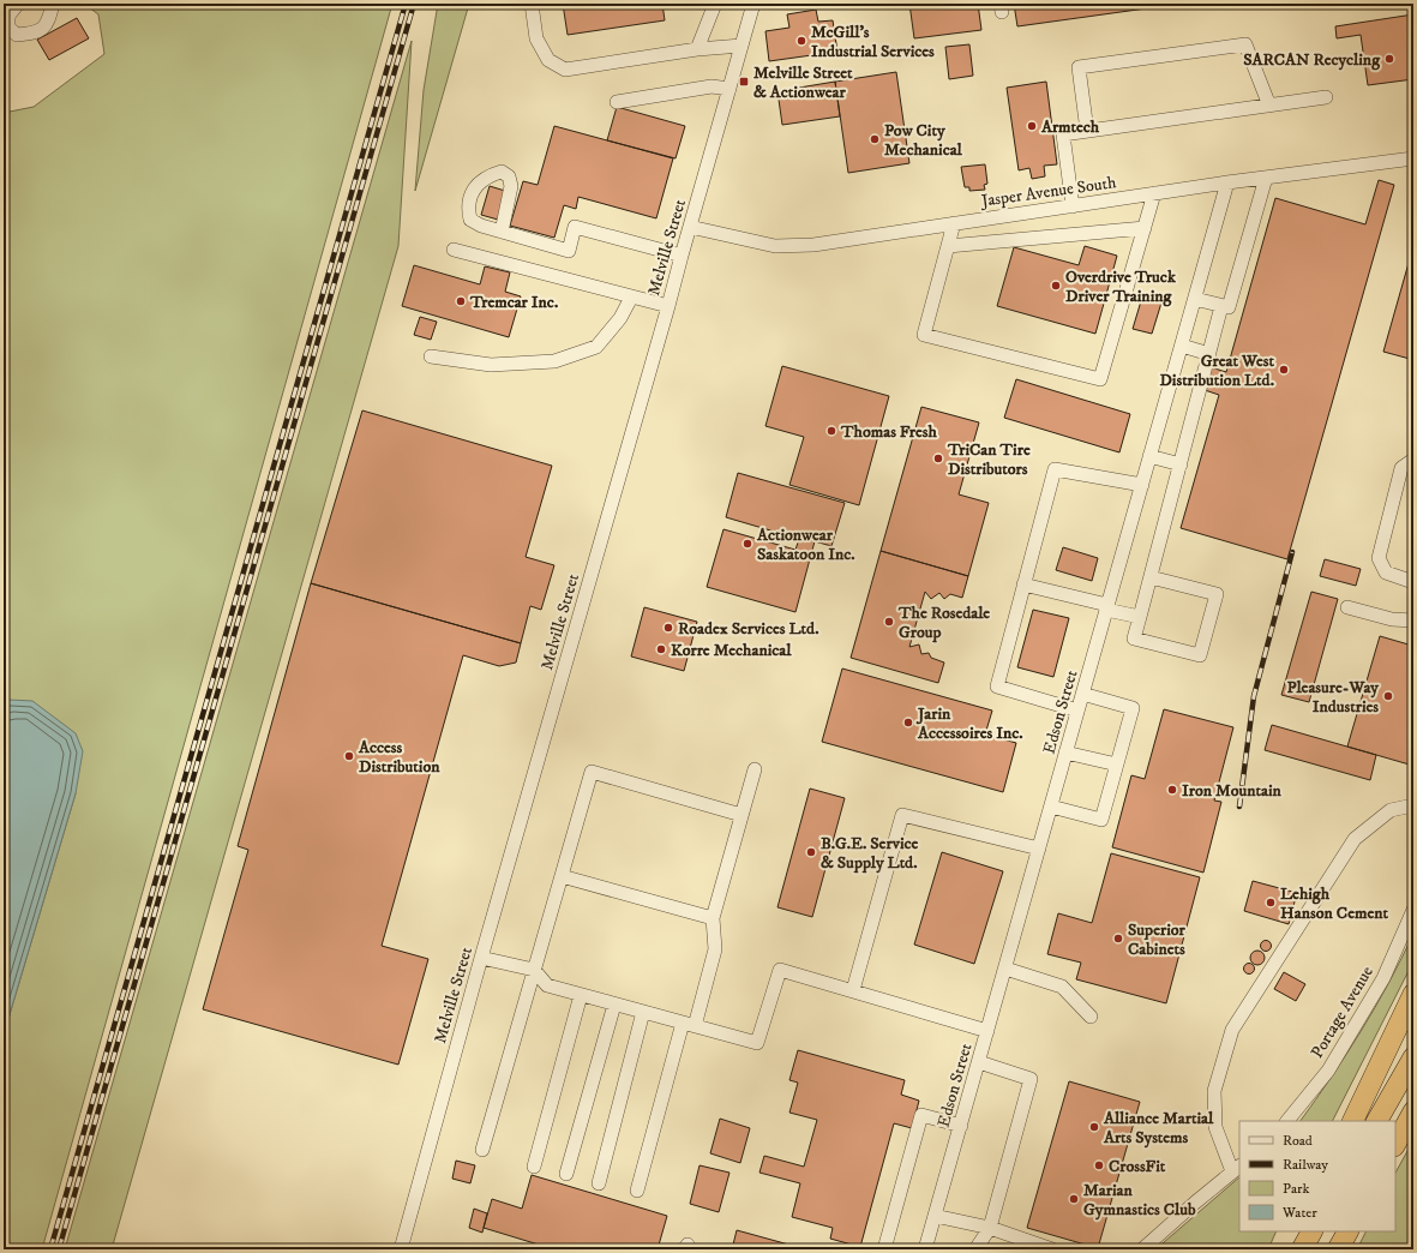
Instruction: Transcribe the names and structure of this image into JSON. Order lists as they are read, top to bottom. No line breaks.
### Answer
{"streets":{"street":["Jasper Avenue South","Melville Street","Edson Street","Portage Avenue"]},"crossings":[["Jasper Avenue South","Melville Street"],["Jasper Avenue South","Edson Street"]],"places":{"other":["McGill's Industrial Services","SARCAN Recycling","Armtech","Pow City Mechanical","Overdrive Truck Driver Training","Tremcar Inc.","Great West Distribution Ltd.","Thomas Fresh","TriCan Tire Distributors","Actionwear Saskatoon Inc.","The Rosedale Group","Roadex Services Ltd.","Korre Mechanical","Pleasure-Way Industries","Jarin Accessoires Inc.","Access Distribution","Iron Mountain","B.G.E. Service & Supply Ltd.","Lehigh Hanson Cement","Superior Cabinets","Alliance Martial Arts Systems","CrossFit","Marian Gymnastics Club"],"transit":["Melville Street & Actionwear"]},"legend":["Road","Railway","Park","Water"]}
